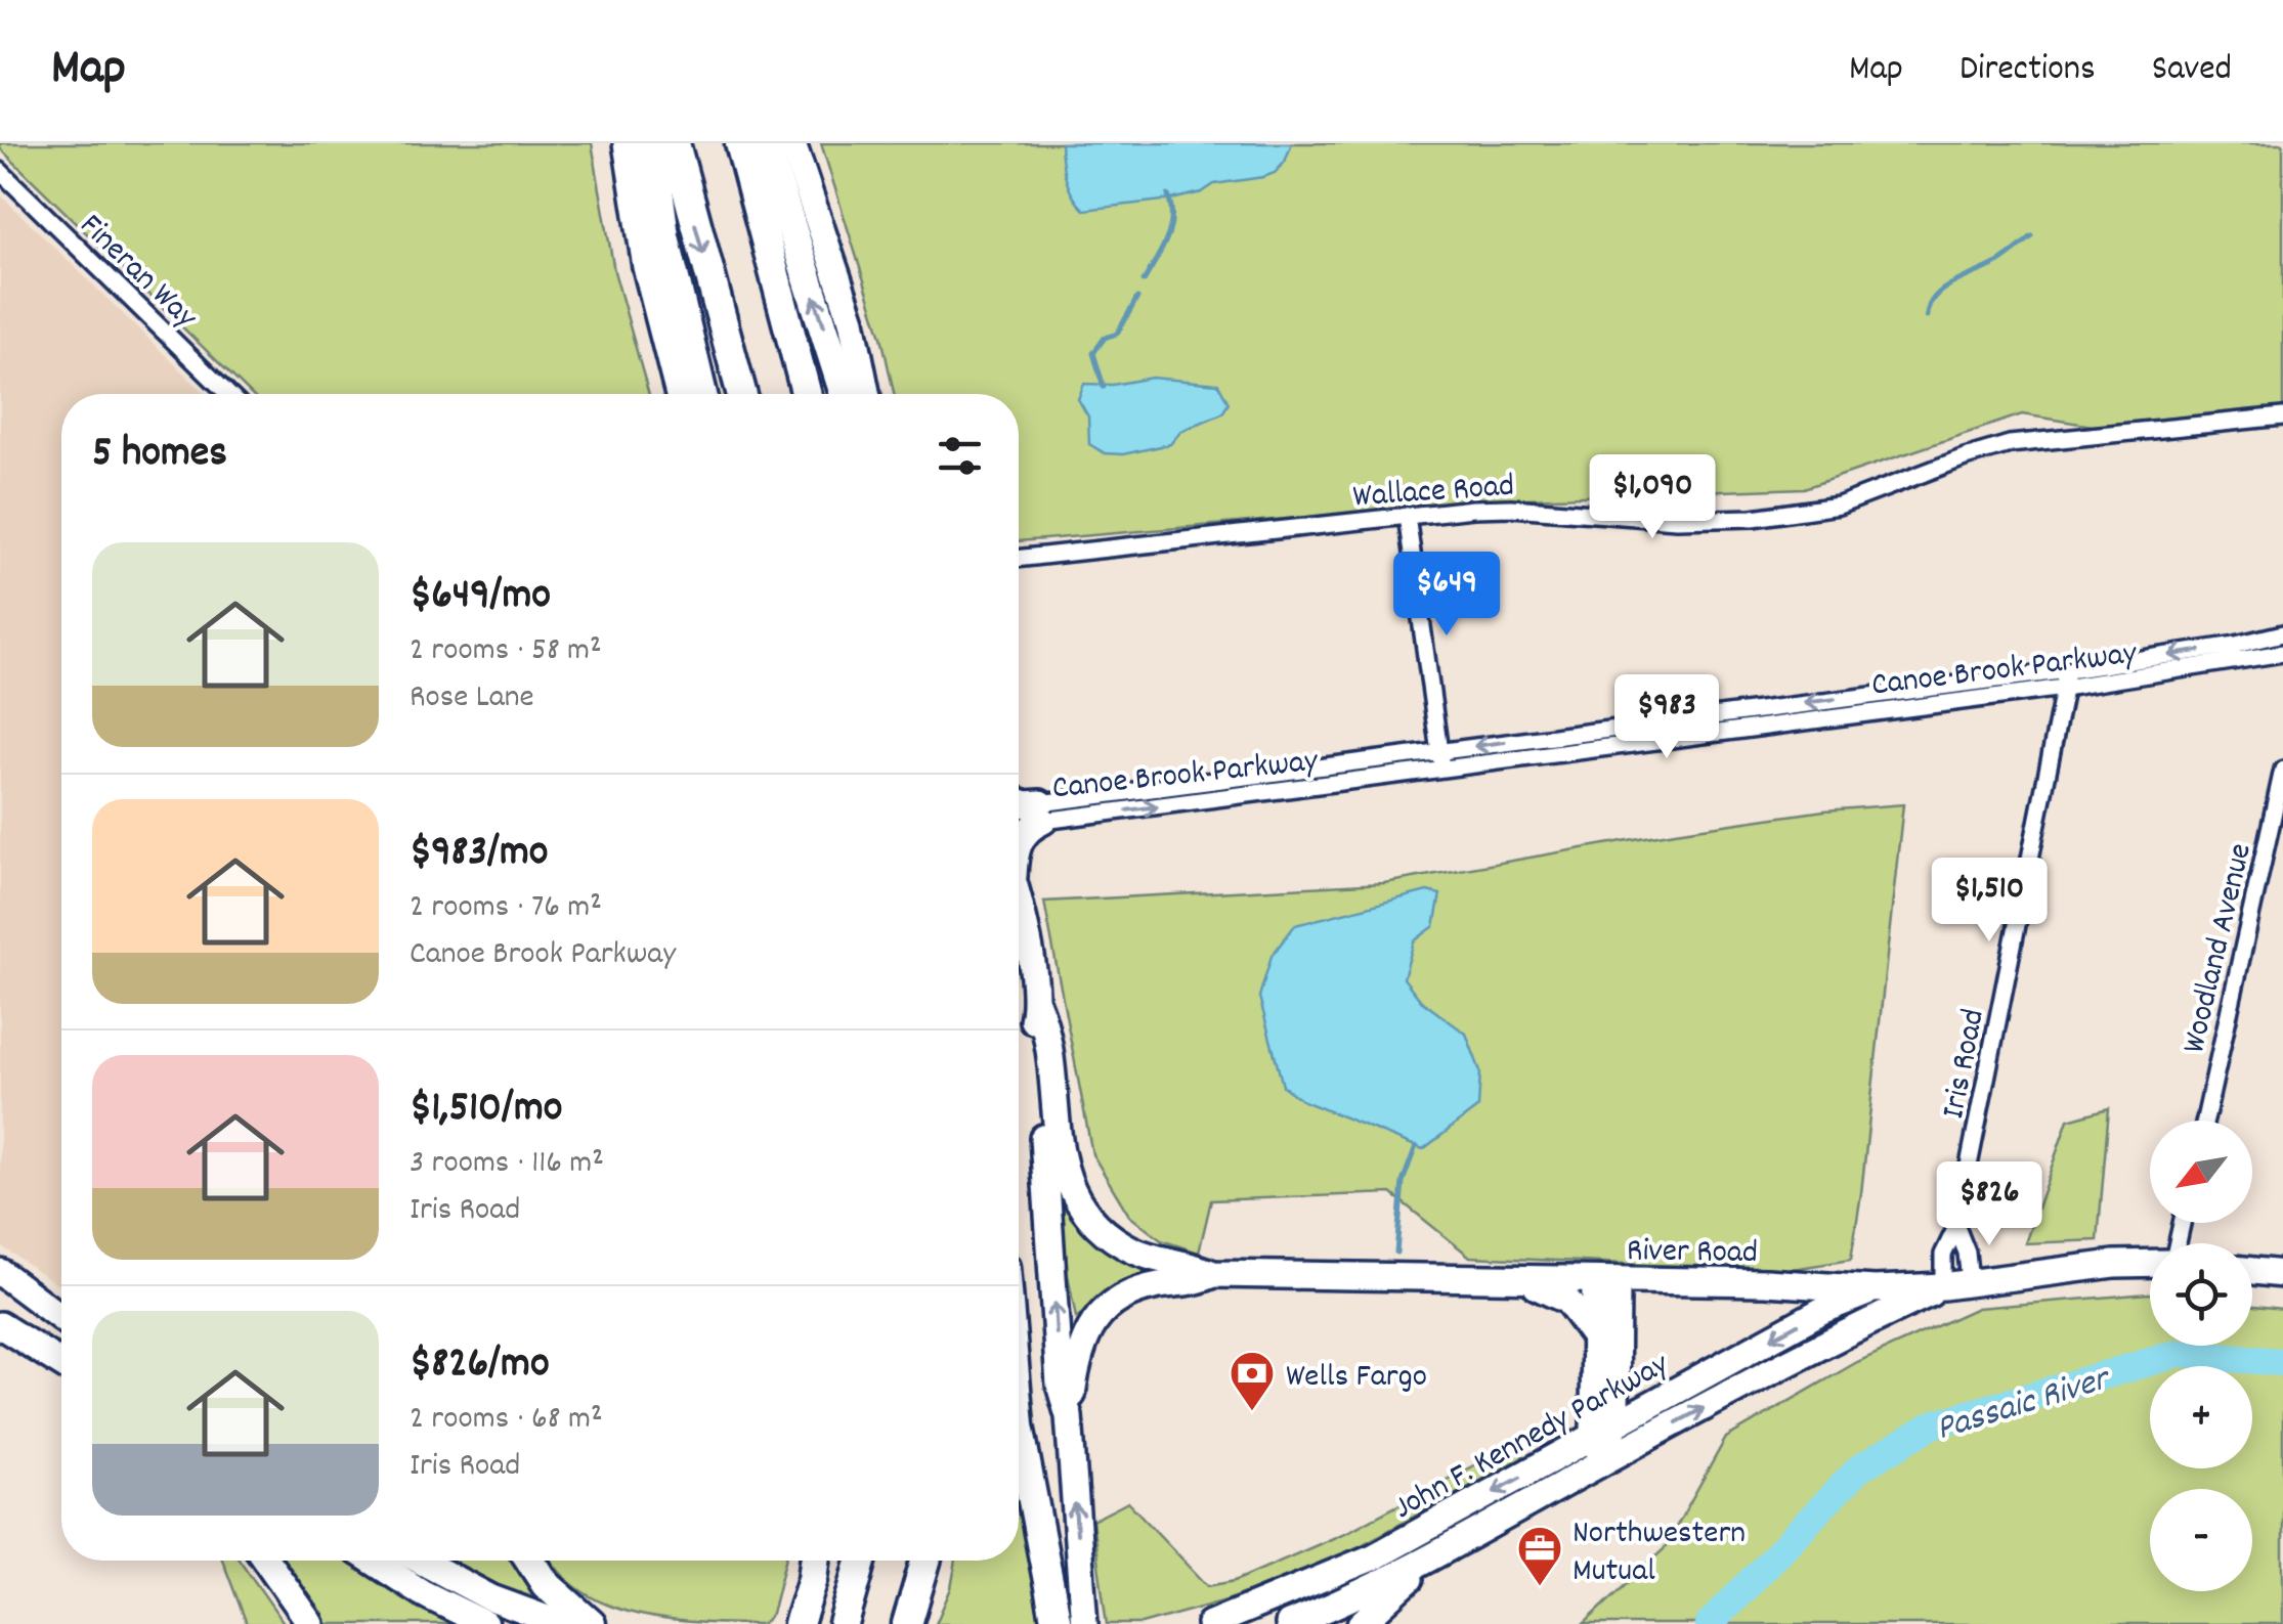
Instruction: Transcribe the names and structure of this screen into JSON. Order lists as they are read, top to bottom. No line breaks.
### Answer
{"streets":{"main road":["River Road","John F. Kennedy Parkway"],"street":["Fineran Way","Wallace Road","Canoe Brook Parkway","Woodland Avenue","Iris Road"]},"crossings":[["Canoe Brook Parkway","Iris Road"],["Iris Road","River Road"],["Iris Road","John F. Kennedy Parkway"],["River Road","John F. Kennedy Parkway"]],"water":["Passaic River"],"places":{"bank":["Wells Fargo"],"office":["Northwestern Mutual"]},"north":"bottom left","page":{"header":"Map","nav":["Map","Directions","Saved"],"heading":"5 homes","price":["$1,090","$649","$983","$1,510","$826"],"list":[{"name":"$649/mo","note":"2 rooms · 58 m² · Rose Lane"},{"name":"$983/mo","note":"2 rooms · 76 m² · Canoe Brook Parkway"},{"name":"$1,510/mo","note":"3 rooms · 116 m² · Iris Road"},{"name":"$826/mo","note":"2 rooms · 68 m² · Iris Road"}],"map_buttons":["+","−"]}}
